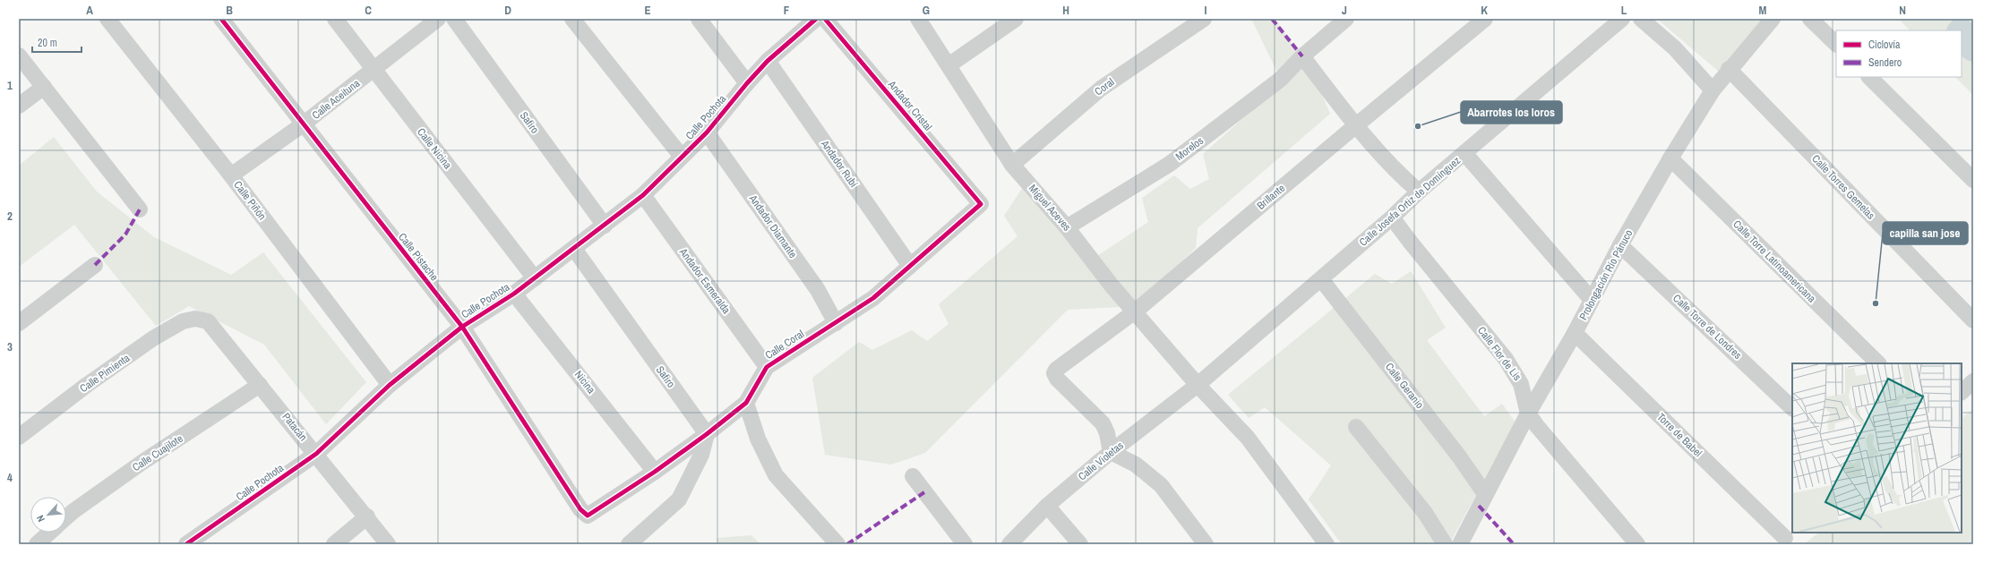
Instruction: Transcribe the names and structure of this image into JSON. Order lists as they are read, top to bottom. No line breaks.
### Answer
{"streets":{"street":["Coral","Calle Aceituna","Andador Cristal","Calle Pochota","Safiro","Calle Nicina","Morelos","Andador Rubí","Calle Torres Gemelas","Brillante","Calle Piñón","Calle Josefa Ortiz de Domínguez","Miguel Aceves","Andador Diamante","Calle Pistache","Calle Torre Latinoamericana","Prolongación Río Pánuco","Andador Esmeralda","Calle Torre de Londres","Calle Coral","Calle Flor de Lis","Calle Pimienta","Nicina","Calle Geranio","Patacán","Torre de Babel","Calle Cuajilote","Calle Violetas"]},"crossings":[["Coral","Miguel Aceves"],["Calle Aceituna","Calle Nicina"],["Calle Aceituna","Calle Piñón"],["Calle Aceituna","Calle Pistache"],["Andador Cristal","Calle Coral"],["Calle Pochota","Safiro"],["Calle Pochota","Calle Nicina"],["Calle Pochota","Andador Rubí"],["Calle Pochota","Calle Piñón"],["Calle Pochota","Andador Diamante"],["Calle Pochota","Calle Pistache"],["Calle Pochota","Andador Esmeralda"],["Calle Pochota","Nicina"],["Calle Pochota","Patacán"],["Safiro","Calle Coral"],["Morelos","Miguel Aceves"],["Andador Rubí","Calle Coral"],["Calle Torres Gemelas","Prolongación Río Pánuco"],["Brillante","Miguel Aceves"],["Brillante","Calle Violetas"],["Calle Josefa Ortiz de Domínguez","Miguel Aceves"],["Calle Josefa Ortiz de Domínguez","Calle Flor de Lis"],["Calle Josefa Ortiz de Domínguez","Calle Geranio"],["Calle Josefa Ortiz de Domínguez","Calle Violetas"],["Miguel Aceves","Calle Violetas"],["Andador Diamante","Calle Coral"],["Calle Pistache","Calle Coral"],["Calle Torre Latinoamericana","Prolongación Río Pánuco"],["Prolongación Río Pánuco","Calle Torre de Londres"],["Prolongación Río Pánuco","Calle Flor de Lis"],["Prolongación Río Pánuco","Calle Geranio"],["Prolongación Río Pánuco","Torre de Babel"],["Andador Esmeralda","Calle Coral"],["Calle Coral","Nicina"],["Calle Pimienta","Patacán"],["Patacán","Calle Cuajilote"]],"places":["Abarrotes los loros","capilla san jose"],"legend":["Ciclovía","Sendero"],"scale_bar":"20 m","north":"bottom left","grid":{"columns":["A","B","C","D","E","F","G","H","I","J","K","L","M","N"],"rows":["1","2","3","4"]}}
